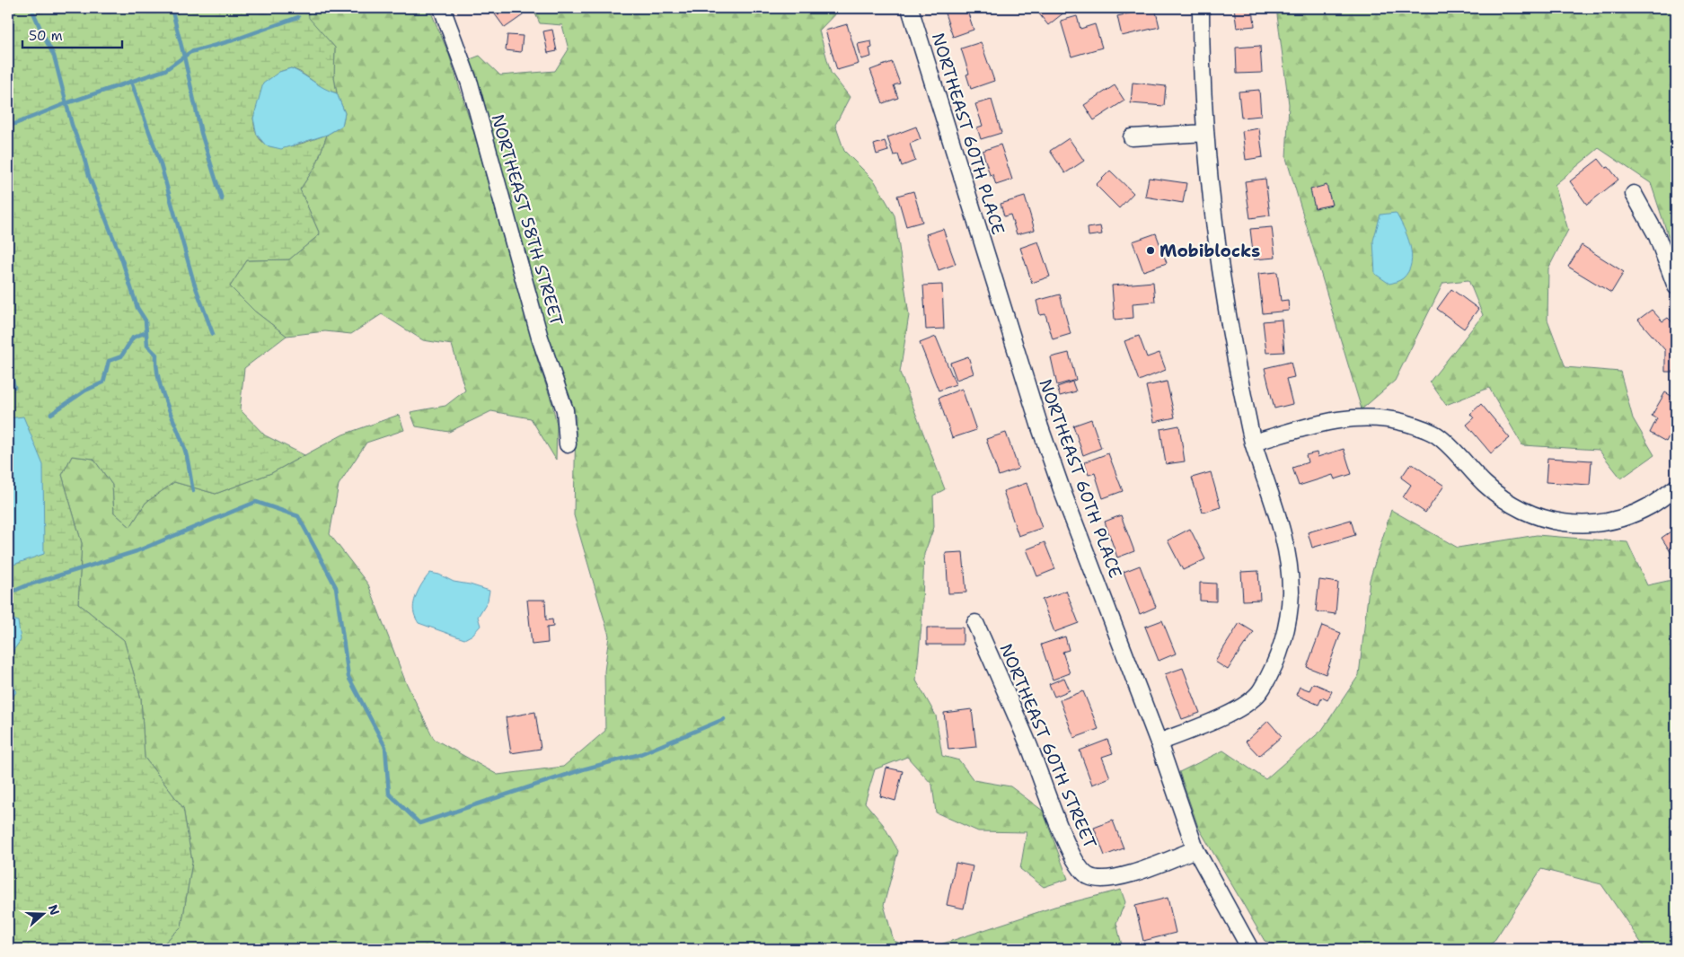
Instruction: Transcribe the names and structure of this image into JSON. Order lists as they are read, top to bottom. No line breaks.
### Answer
{"streets":{"street":["NORTHEAST 60TH PLACE","NORTHEAST 58TH STREET","NORTHEAST 60TH STREET"]},"crossings":[["NORTHEAST 60TH PLACE","NORTHEAST 60TH STREET"]],"places":["Mobiblocks"],"scale_bar":"50 m","north":"right"}
